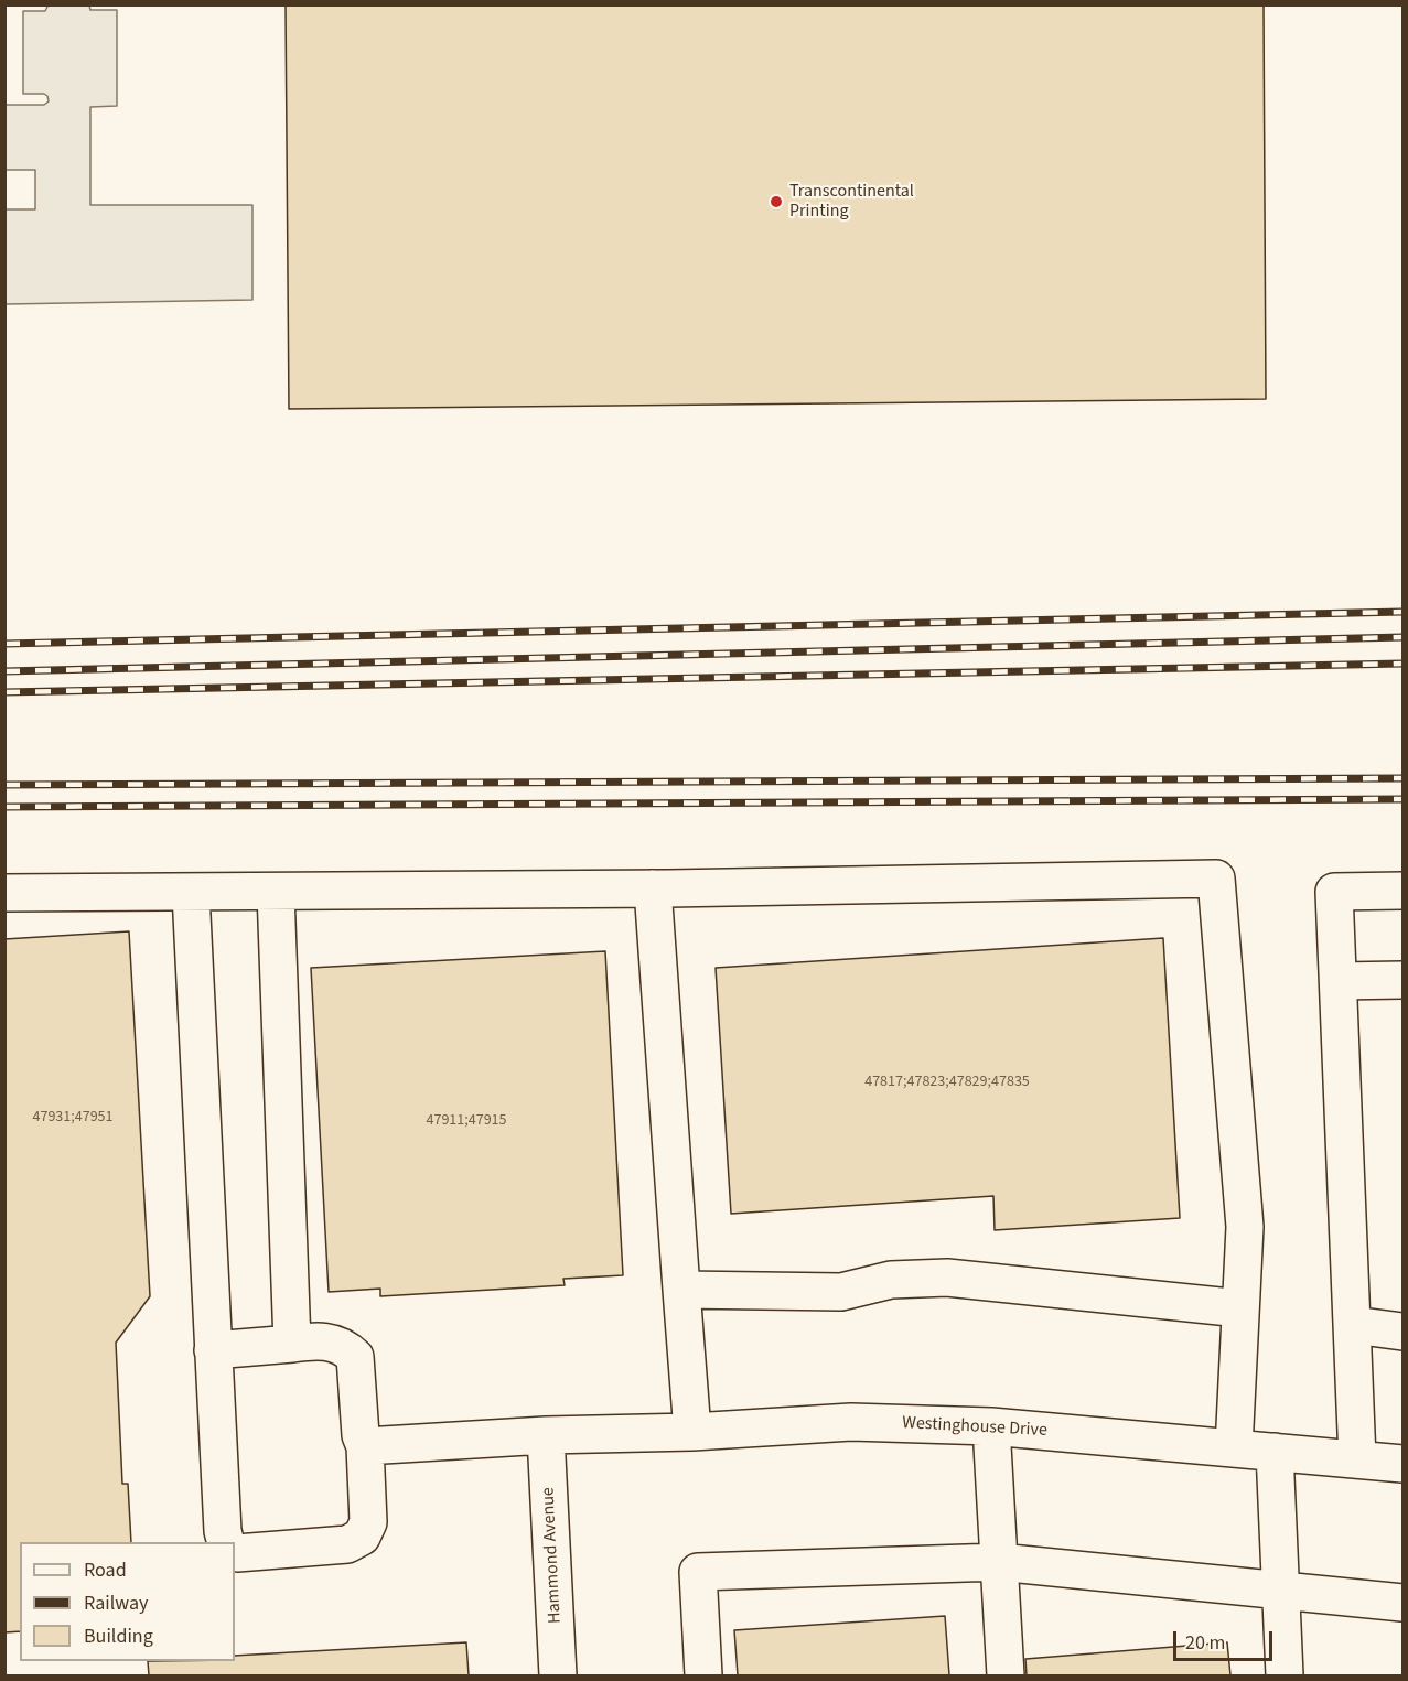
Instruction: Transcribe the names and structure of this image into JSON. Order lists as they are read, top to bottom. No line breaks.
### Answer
{"streets":{"street":["Westinghouse Drive","Hammond Avenue"]},"crossings":[["Westinghouse Drive","Hammond Avenue"]],"places":["Transcontinental Printing"],"house_numbers":["47817;47823;47829;47835","47931;47951","47911;47915"],"legend":["Road","Railway","Building"],"scale_bar":"20 m"}
